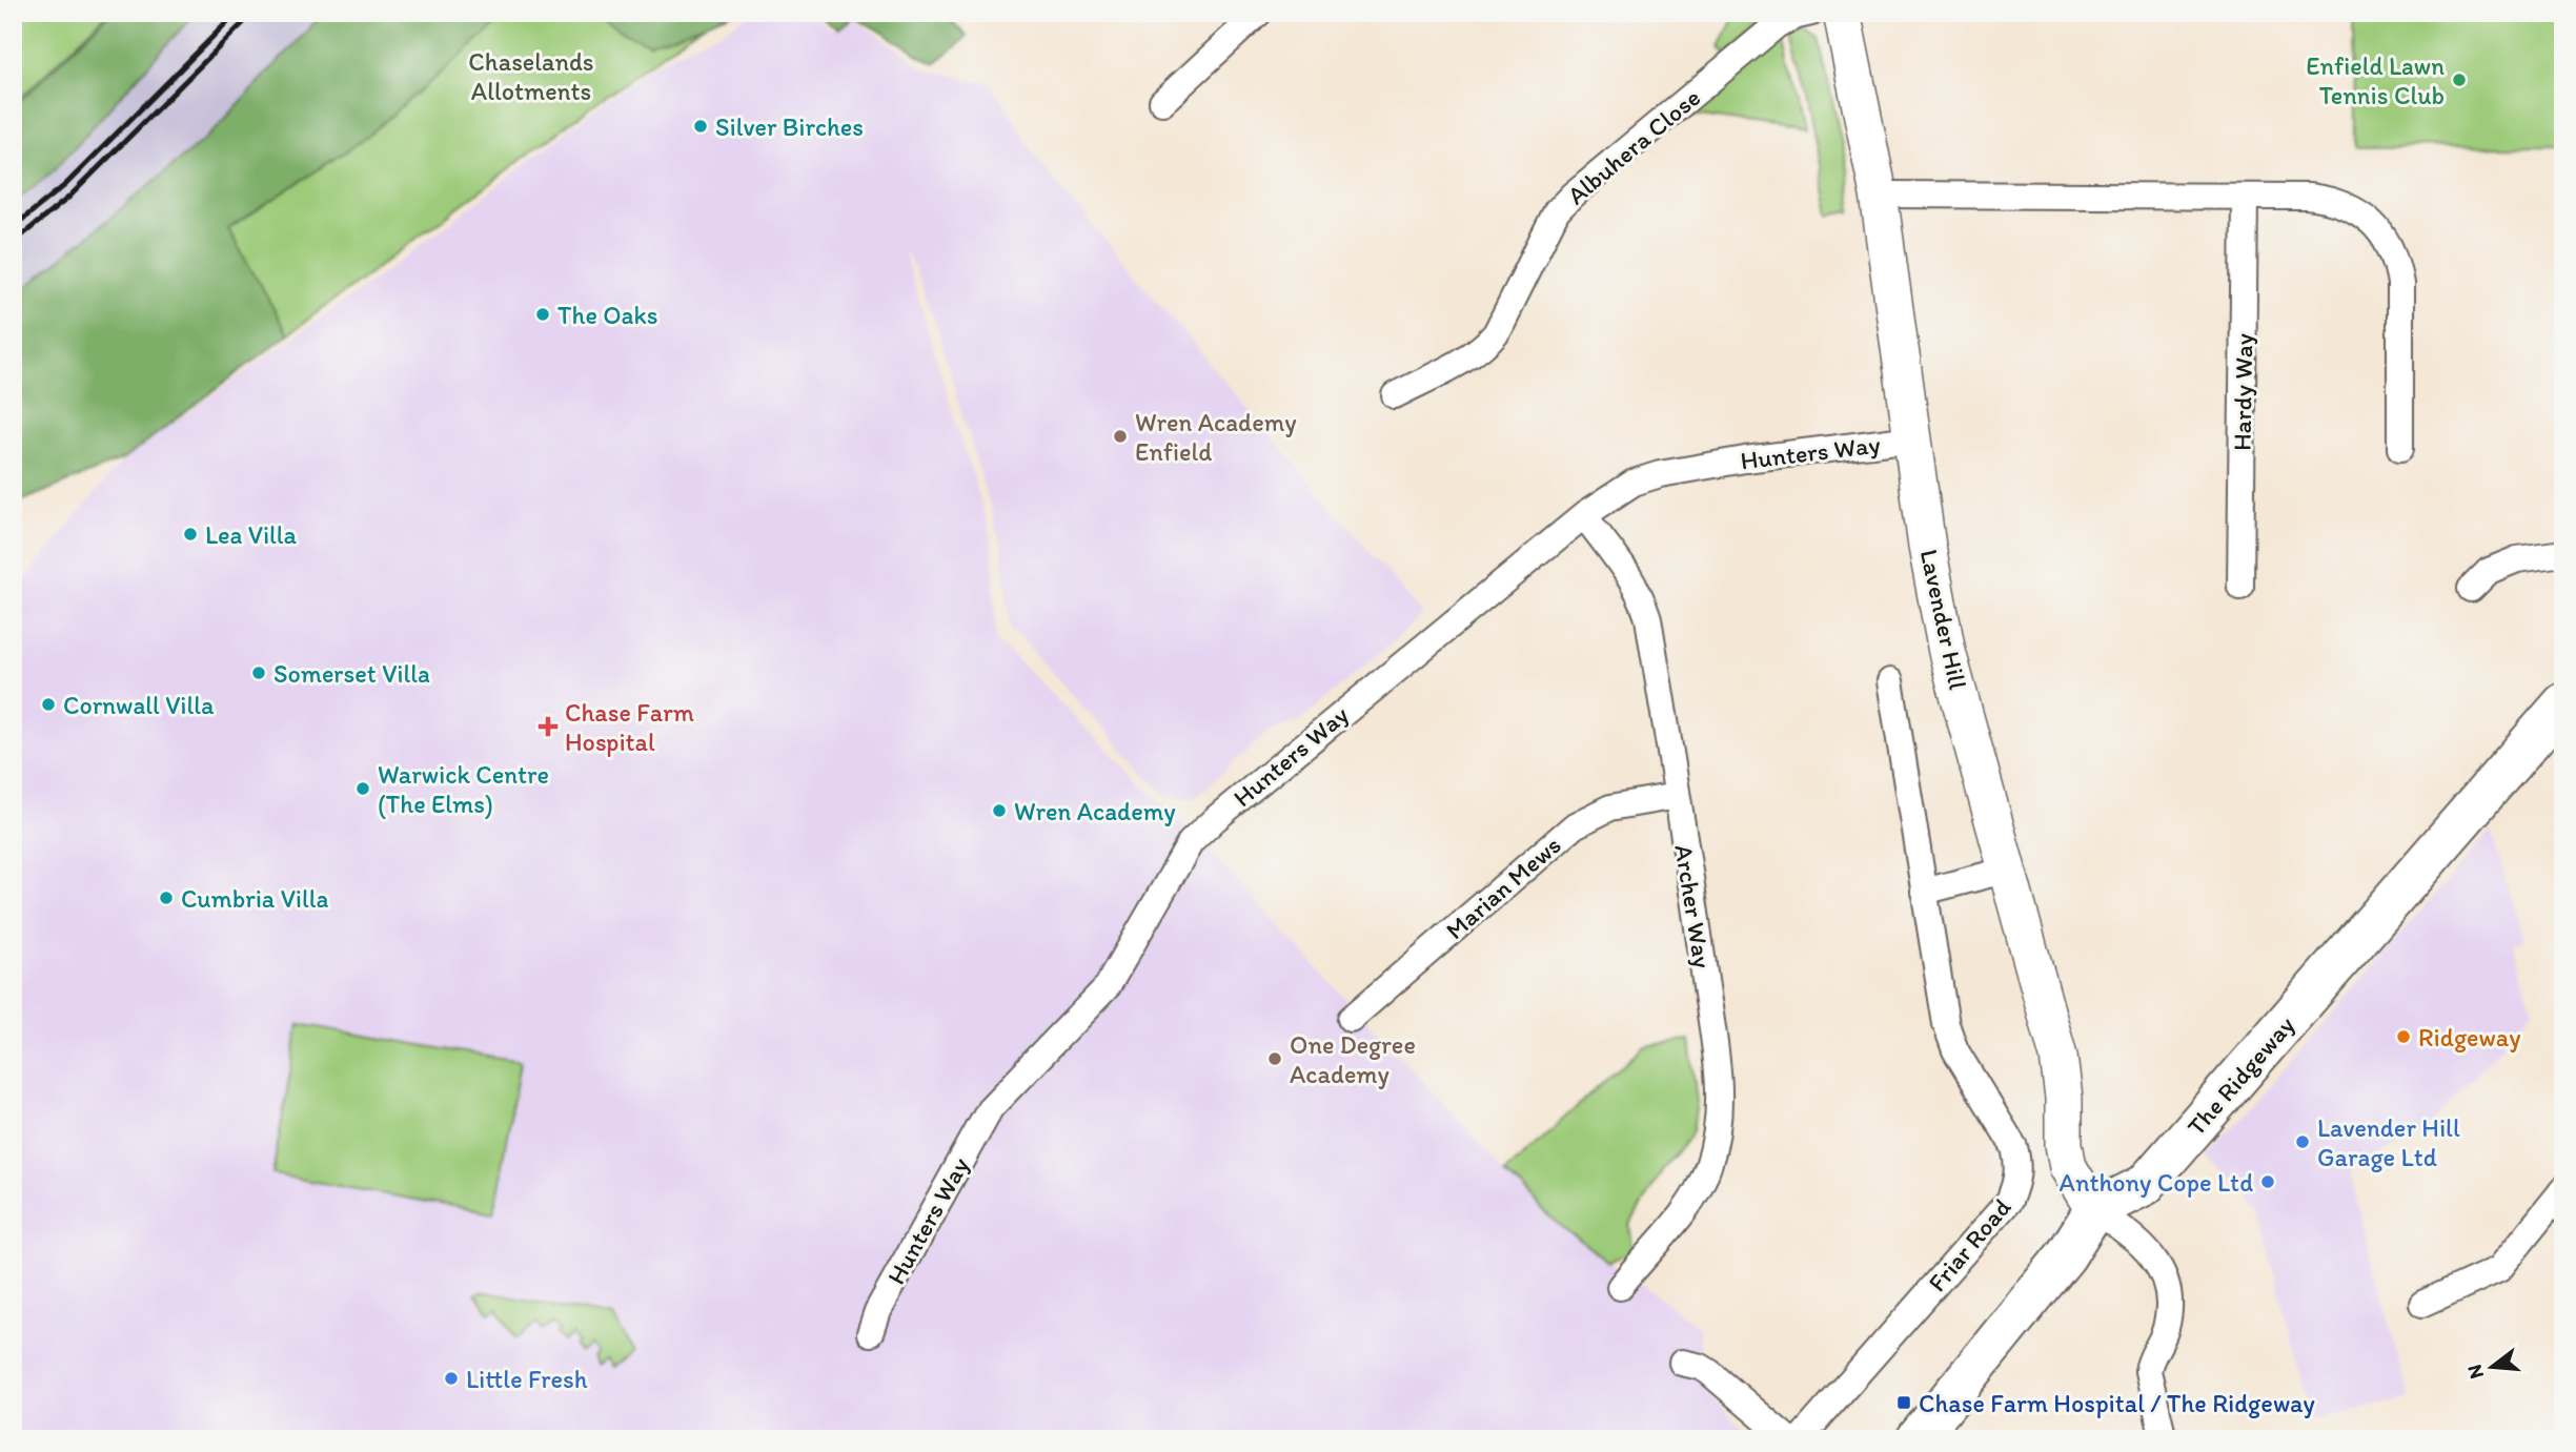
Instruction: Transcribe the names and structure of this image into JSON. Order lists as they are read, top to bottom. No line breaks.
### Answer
{"streets":{"main road":["The Ridgeway"],"street":["Albuhera Close","Hardy Way","Hunters Way","Lavender Hill","Marian Mews","Archer Way","Friar Road"]},"crossings":[["Hunters Way","Lavender Hill"],["Hunters Way","Archer Way"],["Lavender Hill","The Ridgeway"],["Marian Mews","Archer Way"]],"parks":["Chaselands Allotments"],"places":{"other":["Enfield Lawn Tennis Club","Silver Birches","The Oaks","Wren Academy Enfield","Lea Villa","Somerset Villa","Cornwall Villa","Warwick Centre (The Elms)","Wren Academy","Cumbria Villa","Ridgeway","One Degree Academy","Lavender Hill Garage Ltd","Anthony Cope Ltd","Little Fresh"],"health":["Chase Farm Hospital"],"transit":["Chase Farm Hospital / The Ridgeway"]},"north":"left"}
